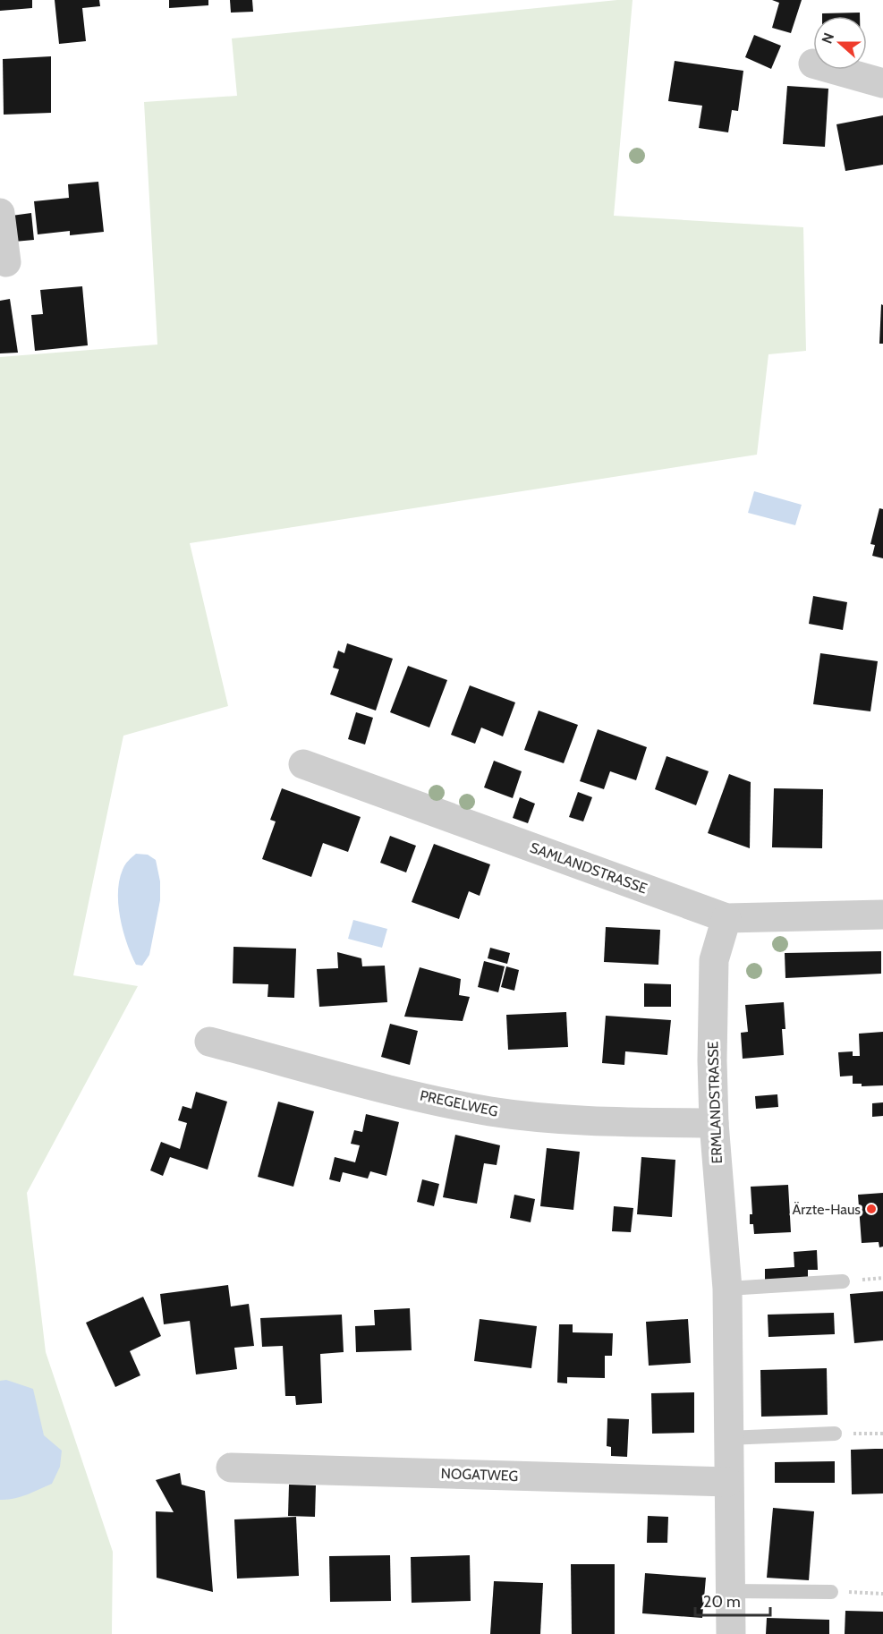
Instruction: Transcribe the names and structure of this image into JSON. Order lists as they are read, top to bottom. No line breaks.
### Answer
{"streets":{"street":["SAMLANDSTRASSE","ERMLANDSTRASSE","PREGELWEG","NOGATWEG"]},"crossings":[["SAMLANDSTRASSE","ERMLANDSTRASSE"],["ERMLANDSTRASSE","PREGELWEG"],["ERMLANDSTRASSE","NOGATWEG"]],"places":["Ärzte-Haus"],"scale_bar":"20 m","north":"left"}
